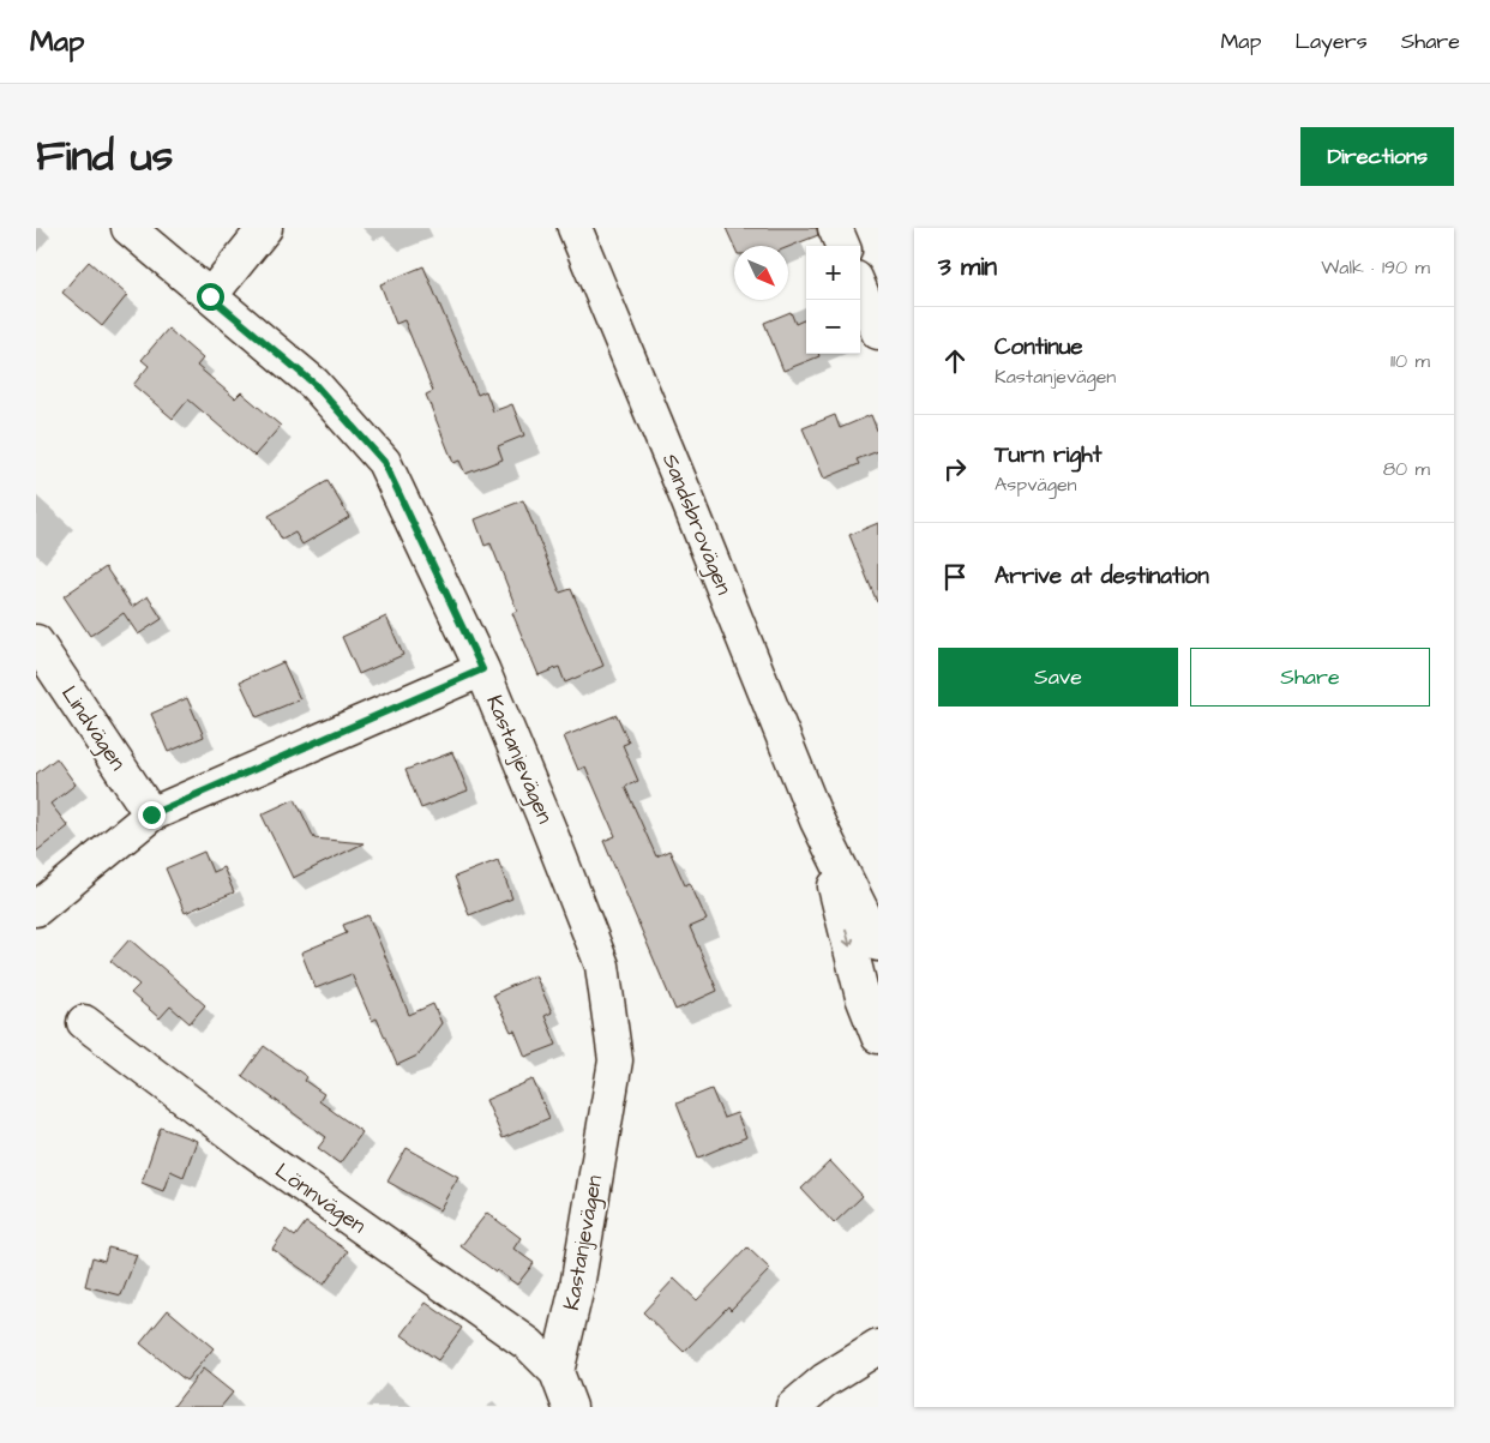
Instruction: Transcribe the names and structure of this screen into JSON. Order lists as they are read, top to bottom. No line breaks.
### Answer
{"streets":{"street":["Sandsbrovägen","Lindvägen","Kastanjevägen","Lönnvägen"]},"crossings":[["Kastanjevägen","Lönnvägen"]],"north":"bottom right","page":{"header":"Map","nav":["Map","Layers","Share"],"title":"Find us","buttons":["Directions",["Save","Share"]],"heading":["3 min","Walk · 190 m"],"map_buttons":["+","−"],"list":[["Continue","Kastanjevägen","110 m"],["Turn right","Aspvägen","80 m"],"Arrive at destination"]}}
